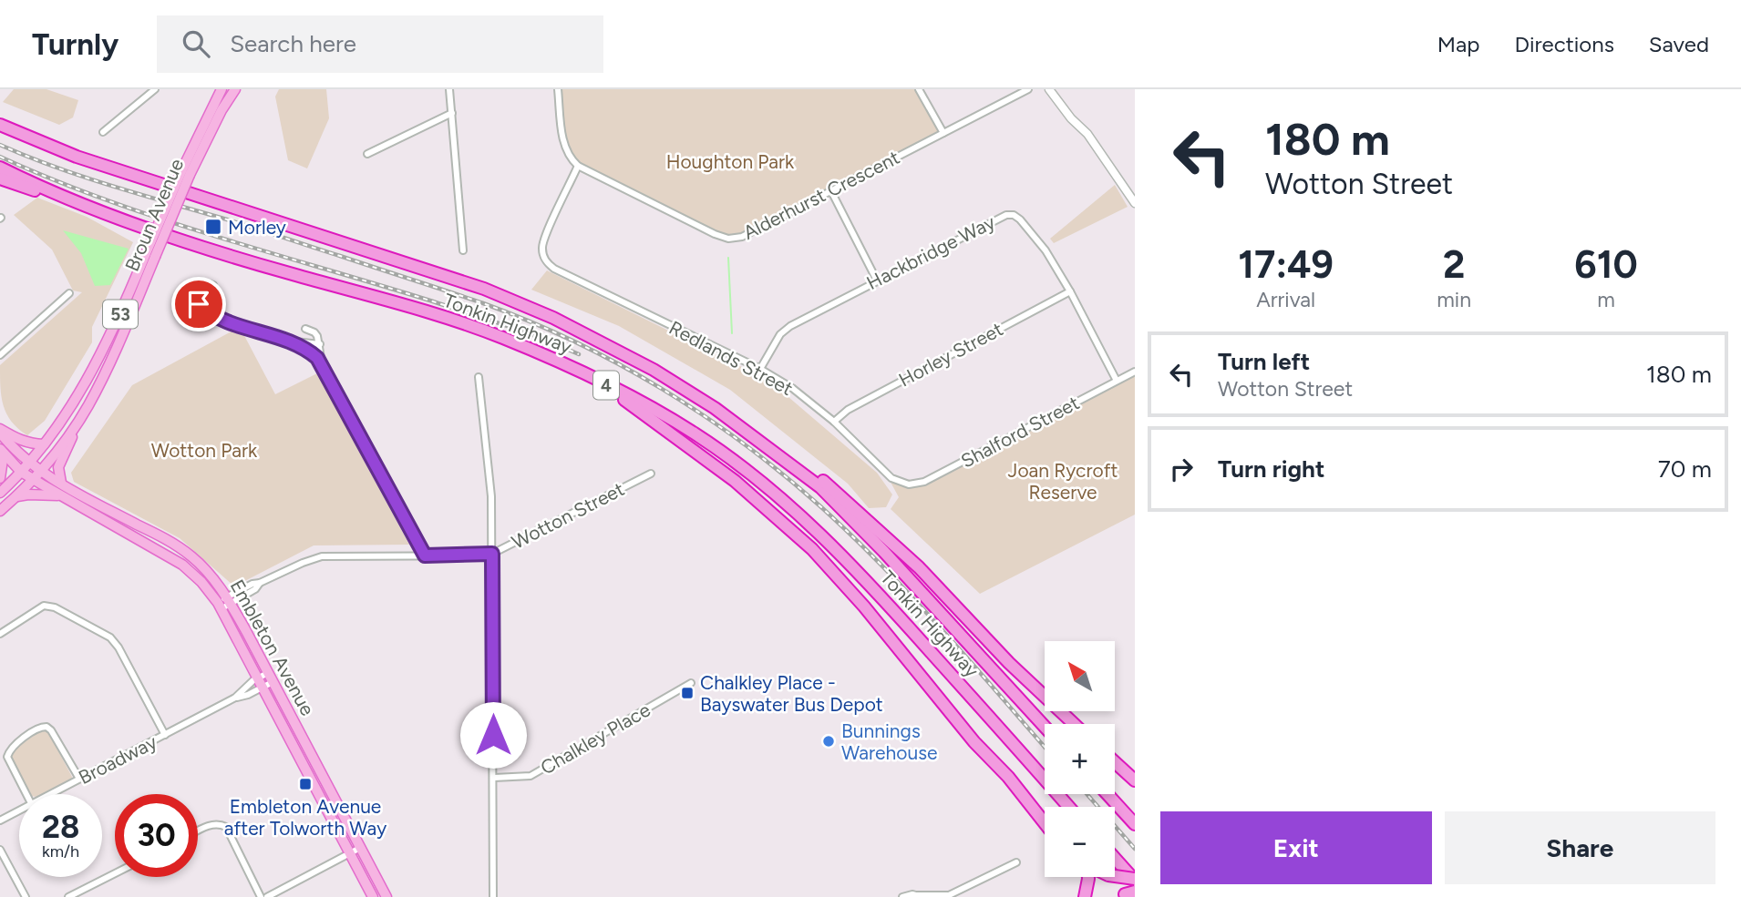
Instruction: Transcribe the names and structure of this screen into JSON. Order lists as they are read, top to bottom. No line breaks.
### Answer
{"streets":{"highway":["Tonkin Highway","4"],"main road":["Broun Avenue","53","Embleton Avenue"],"street":["Alderhurst Crescent","Hackbridge Way","Horley Street","Redlands Street","Shalford Street","Wotton Street","Chalkley Place","Broadway"]},"crossings":[["Alderhurst Crescent","Redlands Street"],["Broun Avenue","Embleton Avenue"],["Hackbridge Way","Horley Street"],["Hackbridge Way","Redlands Street"],["Hackbridge Way","Shalford Street"],["Horley Street","Redlands Street"],["Redlands Street","Shalford Street"],["Wotton Street","Embleton Avenue"],["Embleton Avenue","Broadway"]],"parks":["Houghton Park","Wotton Park","Joan Rycroft Reserve"],"places":{"transit":["Morley","Chalkley Place - Bayswater Bus Depot","Embleton Avenue after Tolworth Way"],"other":["Bunnings Warehouse"]},"north":"top left","page":{"header":"Turnly","search":"Search here","nav":["Map","Directions","Saved"],"turn":["180 m","Wotton Street"],"eta":["17:49","Arrival","2","min","610","m"],"list":[{"name":"Turn left","note":"Wotton Street","value":"180 m"},{"name":"Turn right","value":"70 m"}],"map_buttons":["+","−"],"speed":"28 km/h","limit":"30","buttons":["Exit","Share"]}}
